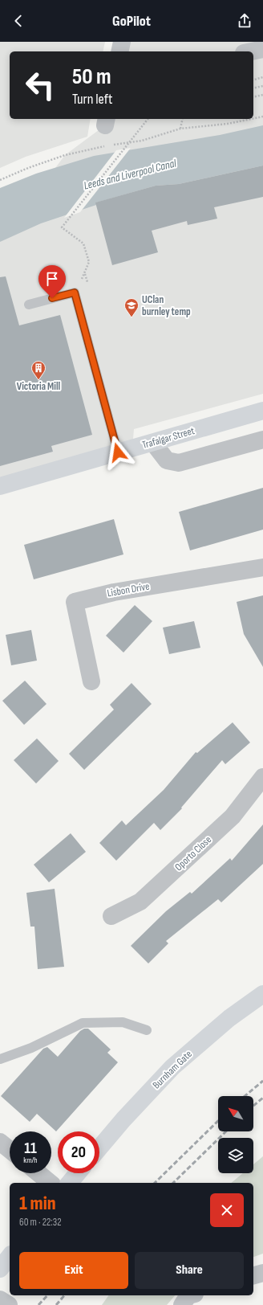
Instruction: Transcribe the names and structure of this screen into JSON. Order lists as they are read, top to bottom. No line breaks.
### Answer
{"streets":{"street":["Trafalgar Street","Lisbon Drive","Oporto Close","Burnham Gate"]},"water":["Leeds and Liverpool Canal"],"places":{"school or university":["UClan burnley temp"],"building":["Victoria Mill"]},"north":"top left","page":{"header":"GoPilot","turn":["50 m","Turn left"],"speed":"11 km/h","limit":"20","heading":["1 min","60 m · 22:32"],"buttons":["Exit","Share"]}}
